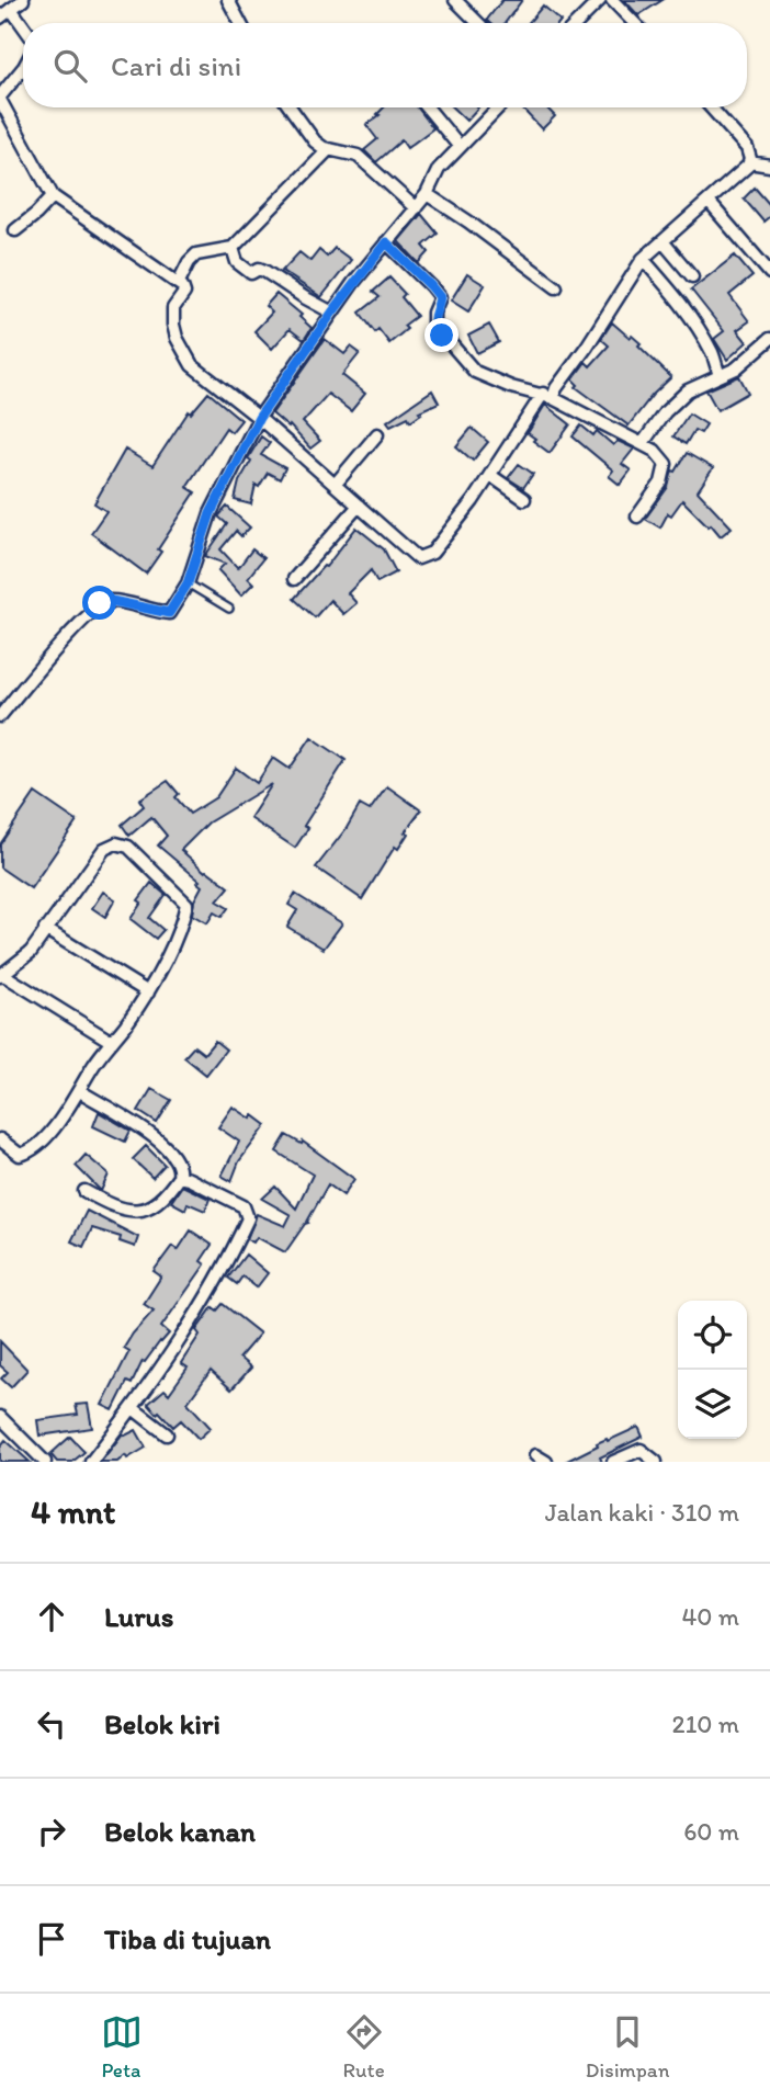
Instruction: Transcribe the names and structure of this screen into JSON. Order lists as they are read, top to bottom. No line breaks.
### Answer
{"page":{"search":"Cari di sini","heading":["4 mnt","Jalan kaki · 310 m"],"list":[["Lurus","40 m"],["Belok kiri","210 m"],["Belok kanan","60 m"],"Tiba di tujuan"],"nav":["Peta","Rute","Disimpan"]}}
